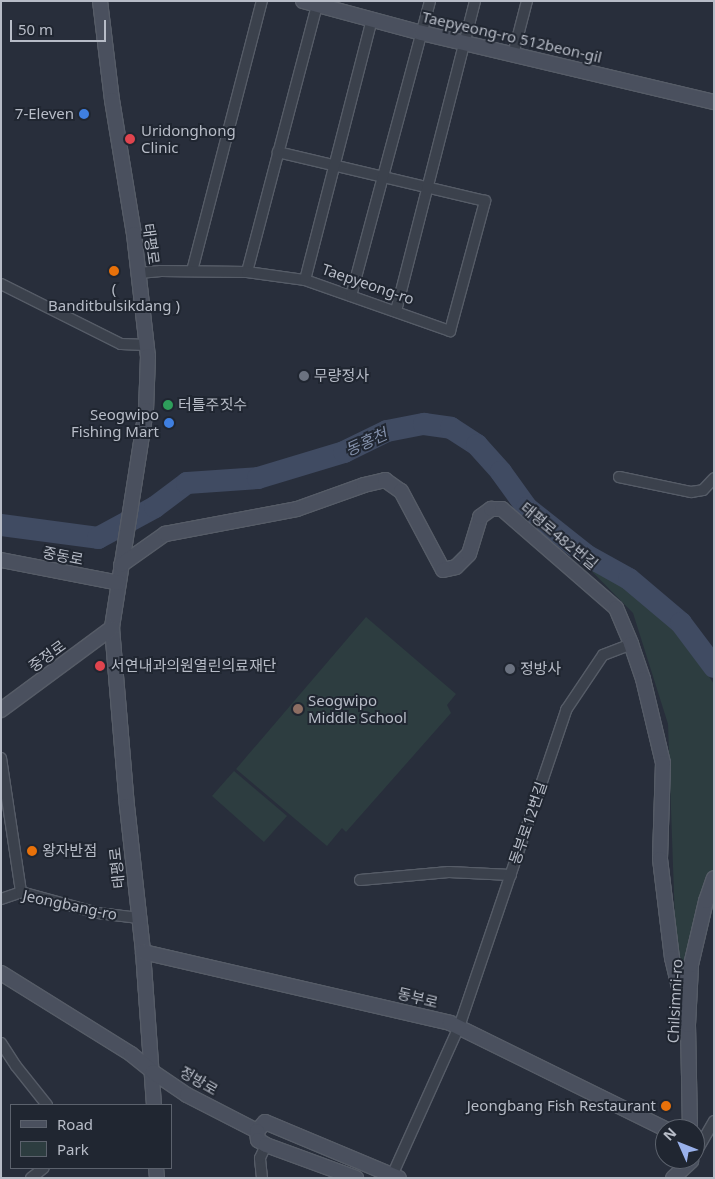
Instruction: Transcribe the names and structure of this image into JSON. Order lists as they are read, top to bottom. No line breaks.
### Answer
{"streets":{"street":["Taepyeong-ro 512beon-gil","태평로","Taepyeong-ro","태평로482번길","중동로","중정로","동부로12번길","Jeongbang-ro","동부로","Chilsimni-ro","정방로"]},"crossings":[["태평로","Taepyeong-ro"],["태평로","태평로482번길"],["태평로","중정로"],["태평로","Jeongbang-ro"],["태평로","동부로"],["태평로","정방로"],["태평로482번길","동부로12번길"],["태평로482번길","Chilsimni-ro"],["동부로12번길","동부로"]],"water":["동홍천"],"places":["7-Eleven","Uridonghong Clinic","( Banditbulsikdang )","무량정사","터틀주짓수","Seogwipo Fishing Mart","서연내과의원열린의료재단","정방사","Seogwipo Middle School","왕자반점","Jeongbang Fish Restaurant"],"legend":["Road","Park"],"scale_bar":"50 m","north":"top left"}
